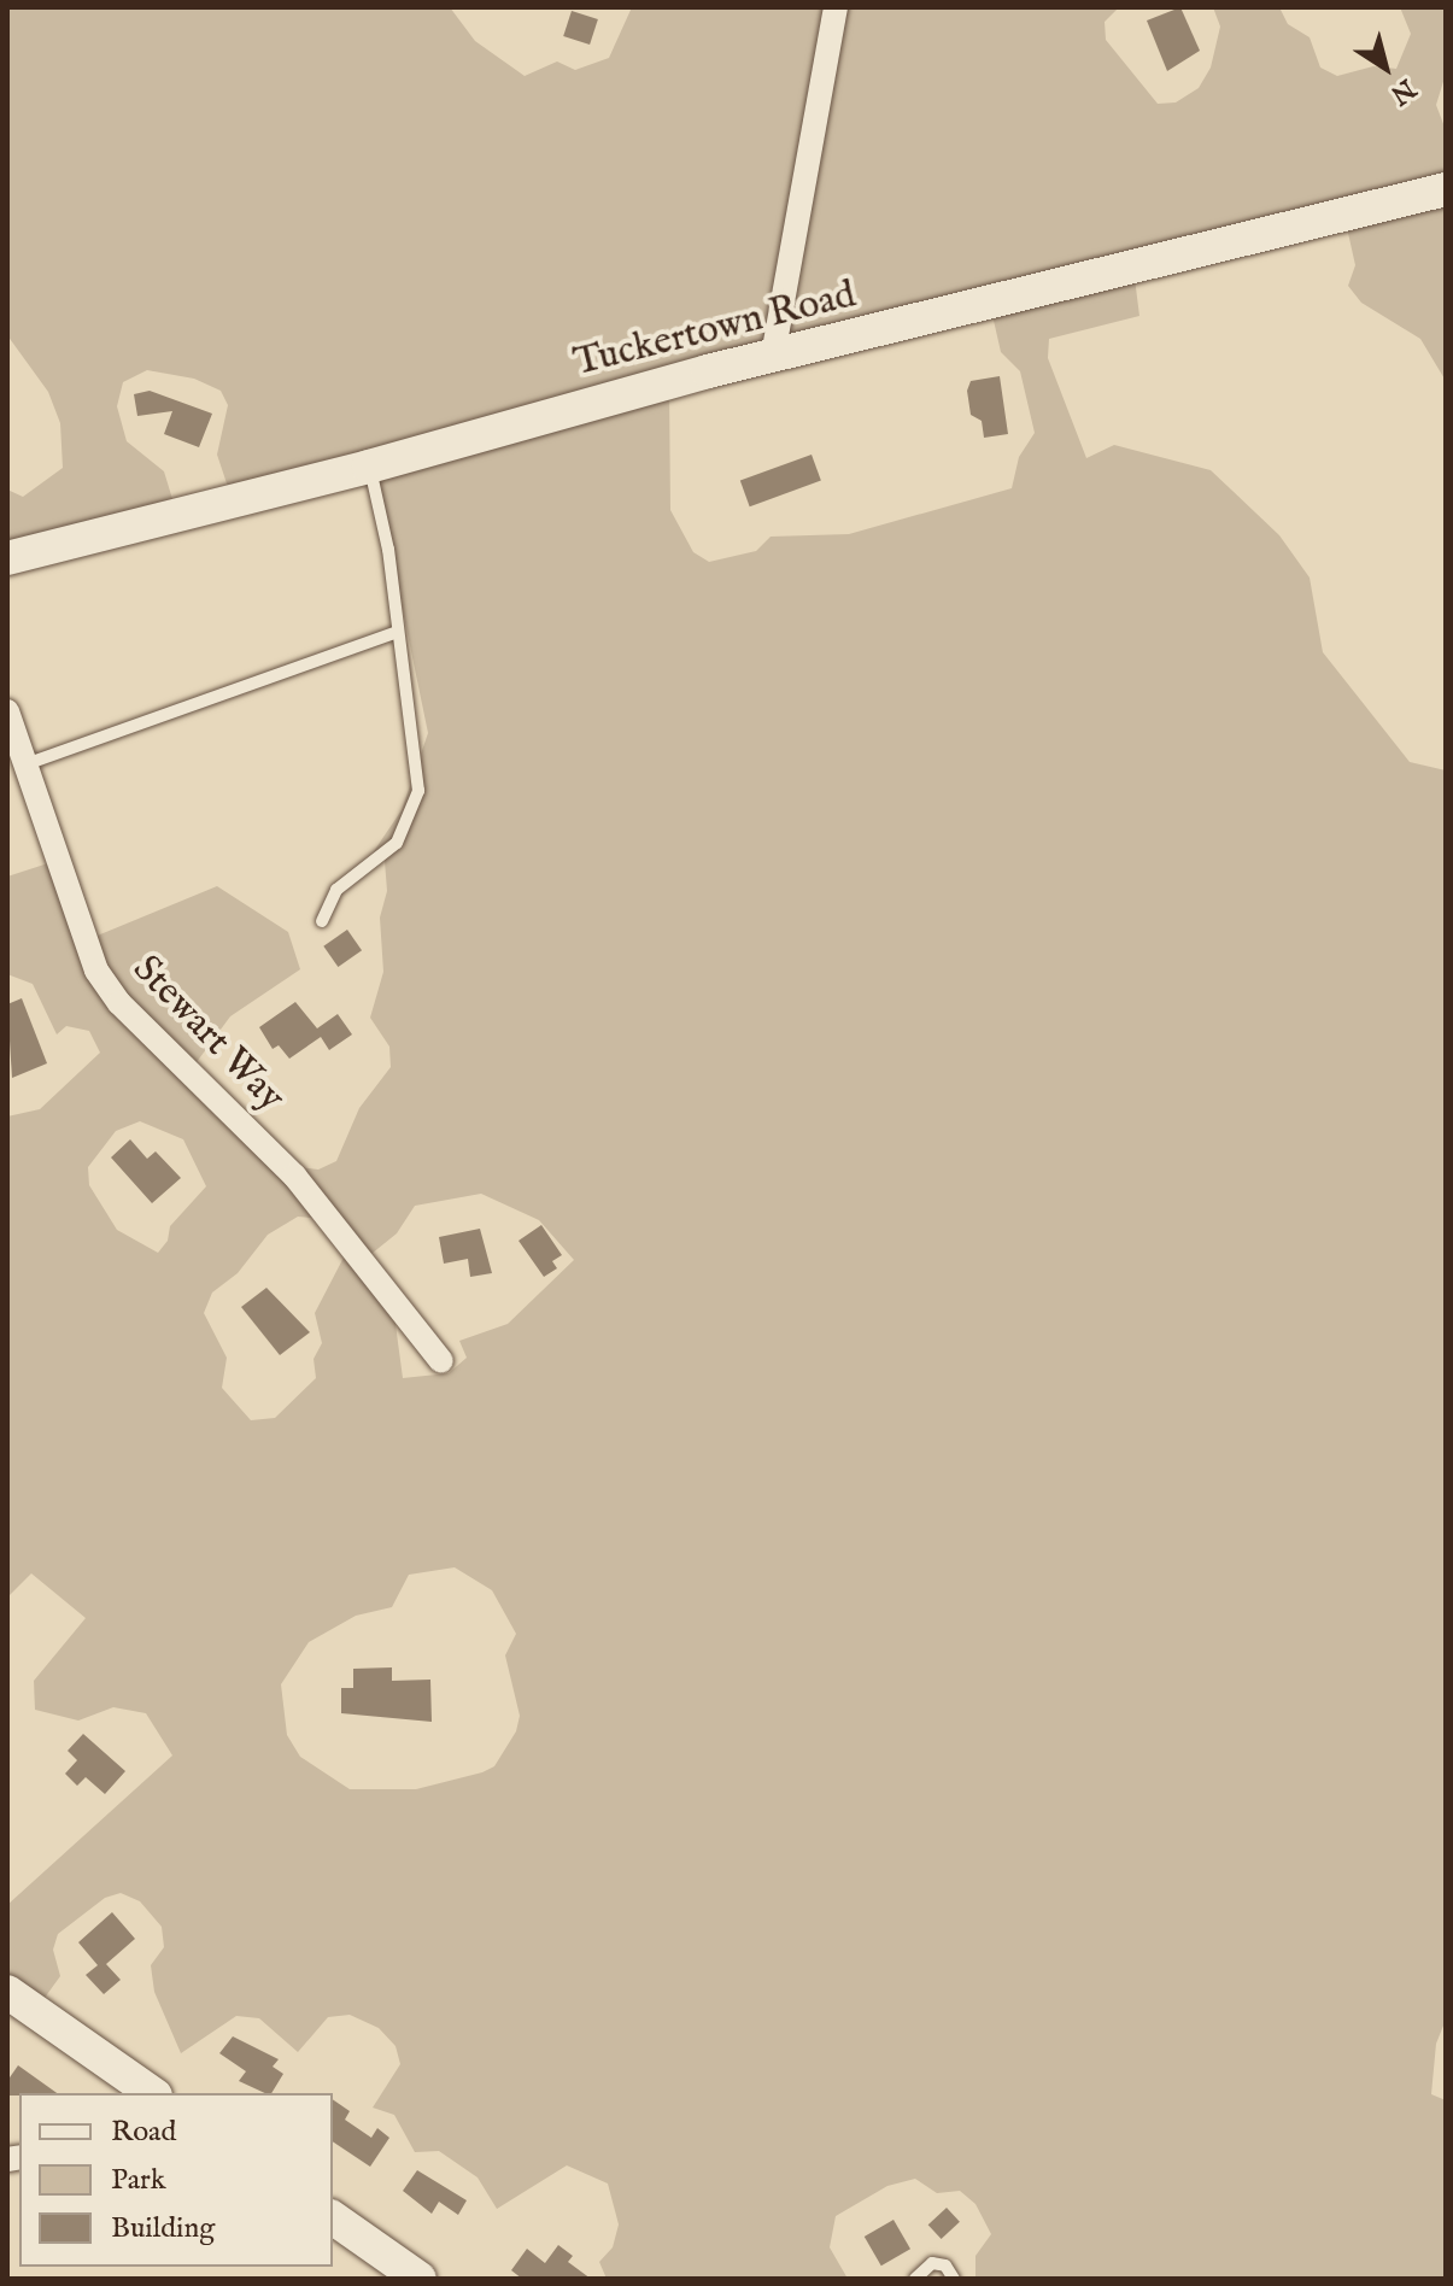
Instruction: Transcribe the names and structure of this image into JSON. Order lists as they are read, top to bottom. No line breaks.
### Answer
{"streets":{"street":["Tuckertown Road","Stewart Way"]},"legend":["Road","Park","Building"],"north":"bottom right"}
